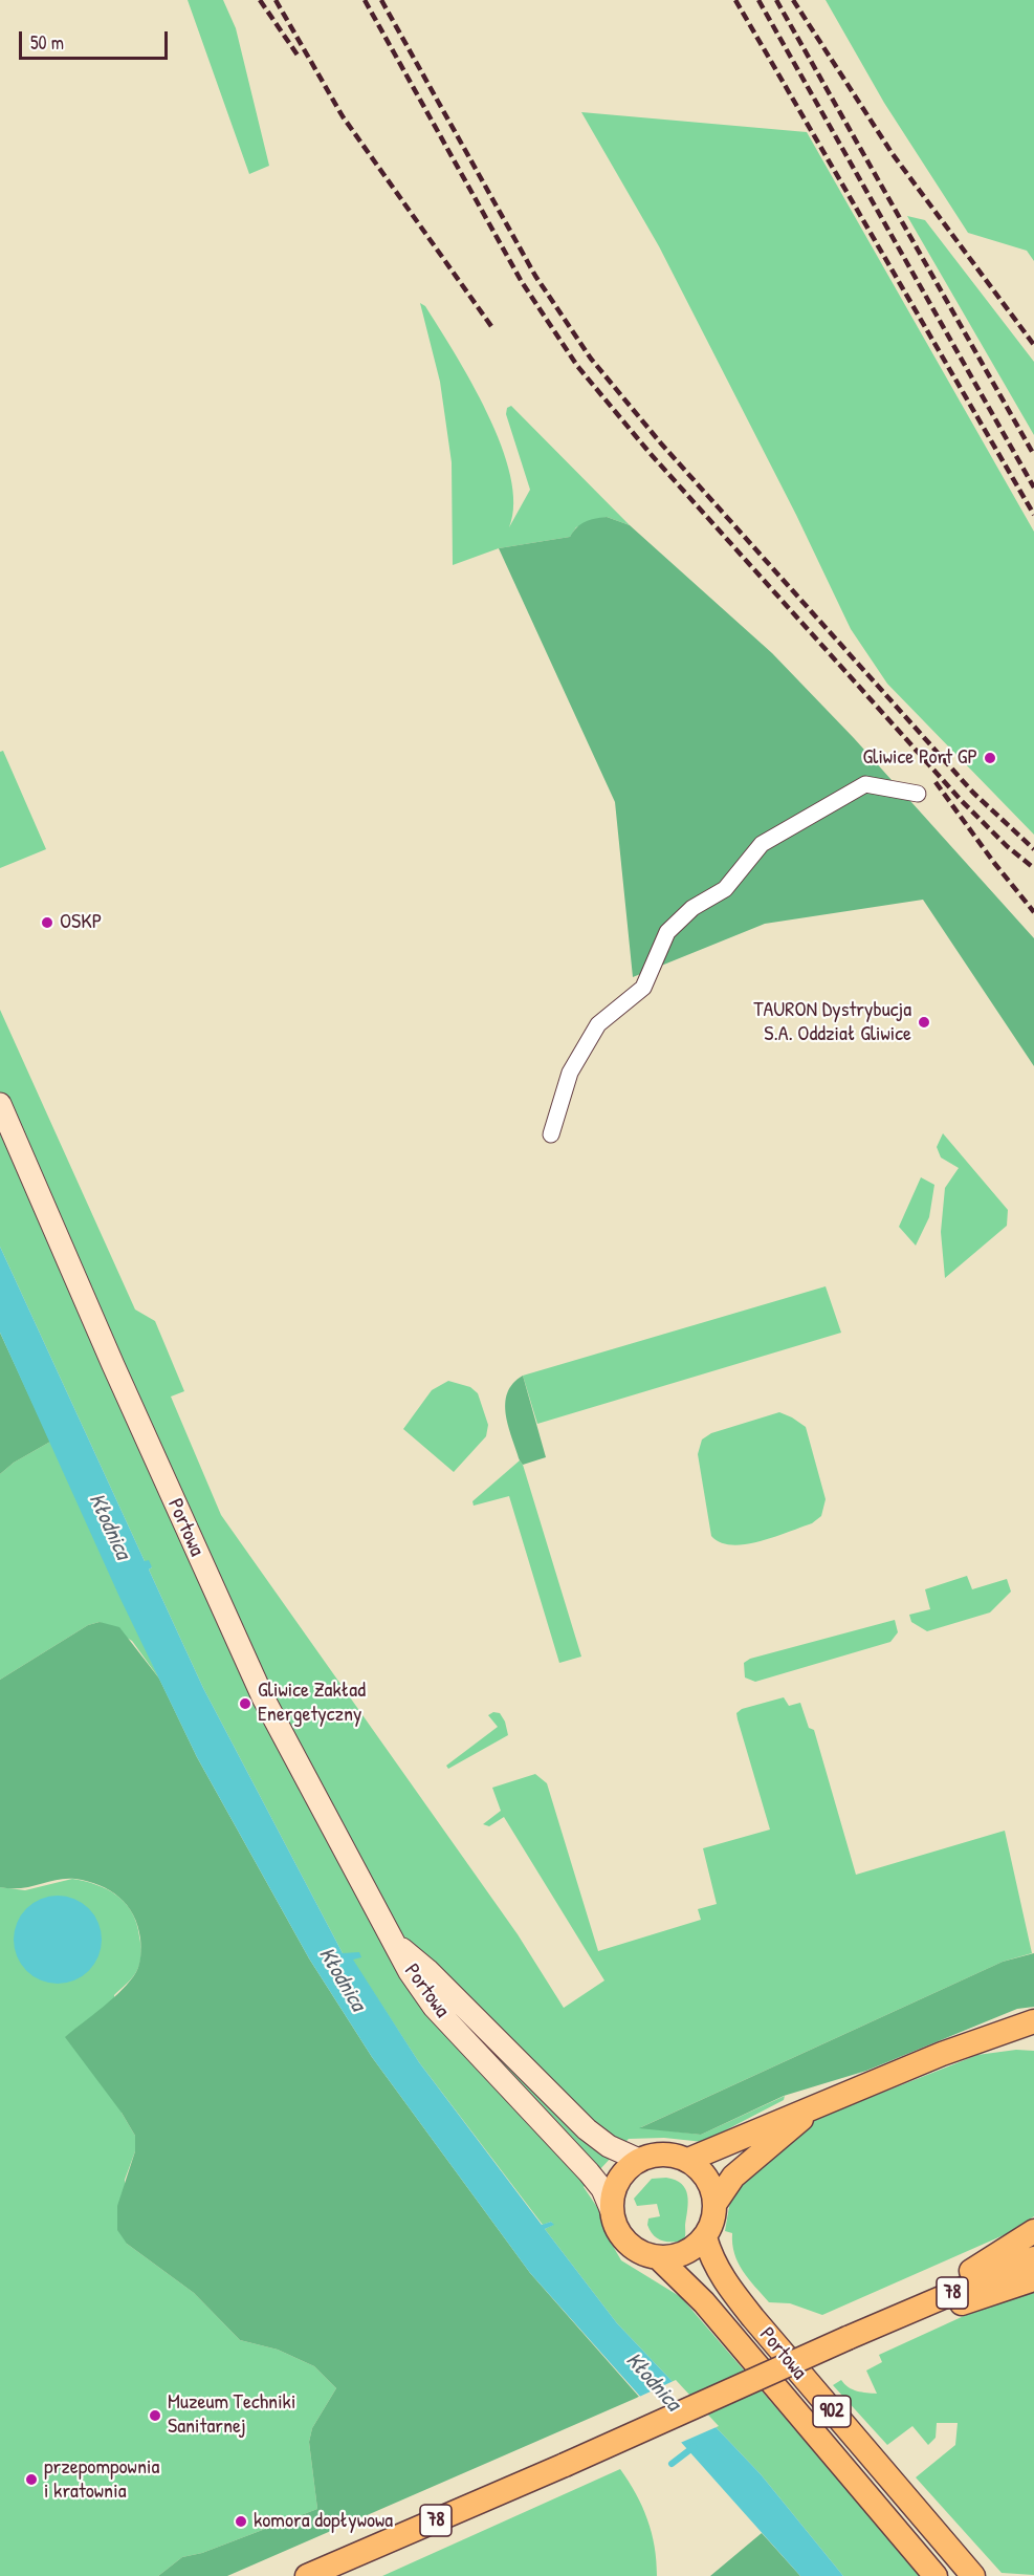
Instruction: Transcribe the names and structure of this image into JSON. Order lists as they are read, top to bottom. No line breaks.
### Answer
{"streets":{"main road":["Portowa","78","902"]},"crossings":[["Portowa","902"]],"water":["Kłodnica"],"places":["Gliwice Port GP","OSKP","TAURON Dystrybucja S.A. Oddział Gliwice","Gliwice Zakład Energetyczny","Muzeum Techniki Sanitarnej","przepompownia i kratownia","komora dopływowa"],"scale_bar":"50 m"}
